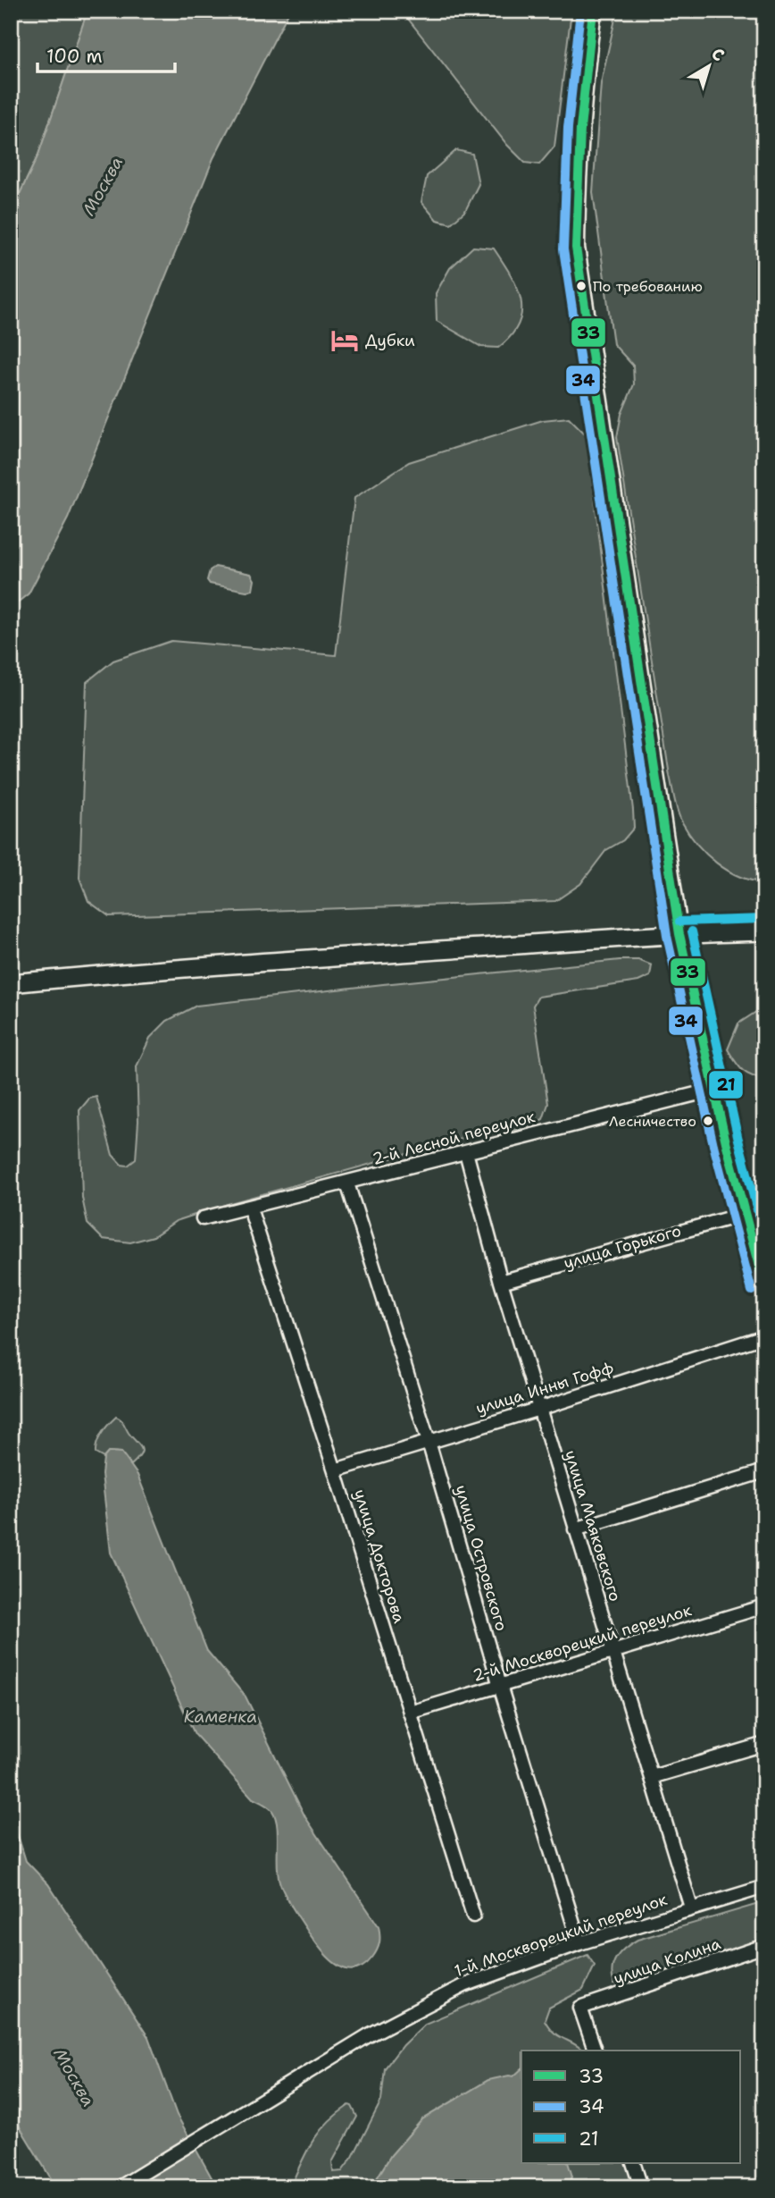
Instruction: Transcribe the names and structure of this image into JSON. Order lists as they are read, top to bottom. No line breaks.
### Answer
{"streets":{"street":["2-й Лесной переулок","улица Горького","улица Инны Гофф","улица Маяковского","улица Докторова","улица Островского","2-й Москворецкий переулок","1-й Москворецкий переулок","улица Колина"]},"crossings":[["2-й Лесной переулок","улица Маяковского"],["2-й Лесной переулок","улица Докторова"],["2-й Лесной переулок","улица Островского"],["улица Горького","улица Маяковского"],["улица Инны Гофф","улица Маяковского"],["улица Инны Гофф","улица Докторова"],["улица Инны Гофф","улица Островского"],["улица Маяковского","2-й Москворецкий переулок"],["улица Маяковского","1-й Москворецкий переулок"],["улица Докторова","2-й Москворецкий переулок"],["улица Островского","2-й Москворецкий переулок"],["улица Островского","1-й Москворецкий переулок"]],"water":["Москва","Каменка"],"places":{"other":["По требованию","Лесничество"],"hotel":["Дубки"]},"lines":["transit line 33","transit line 34","transit line 21"],"legend":["33","34","21"],"scale_bar":"100 m","north":"top right"}
